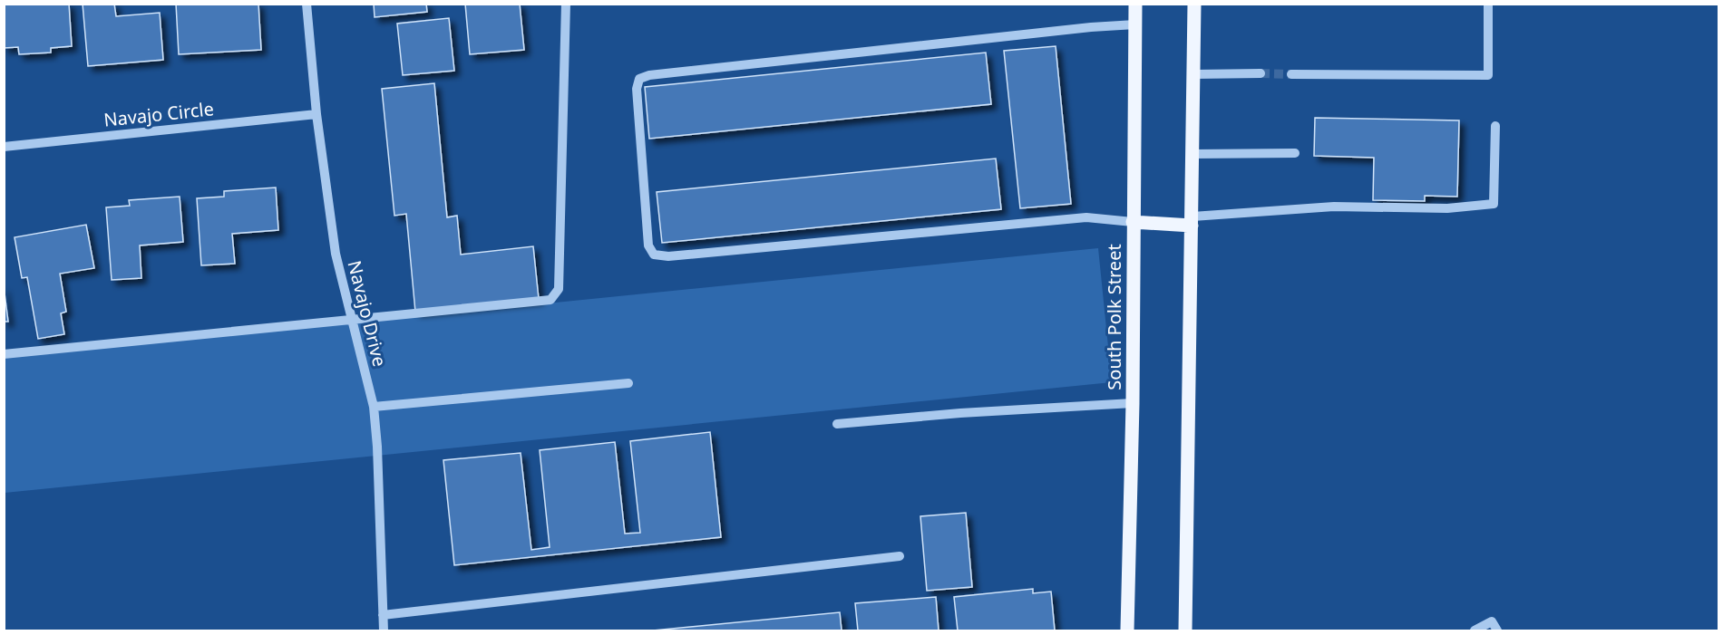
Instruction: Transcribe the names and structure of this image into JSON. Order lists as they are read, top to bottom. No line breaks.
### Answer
{"streets":{"main road":["South Polk Street"],"street":["Navajo Circle","Navajo Drive"]},"crossings":[["Navajo Circle","Navajo Drive"]]}
